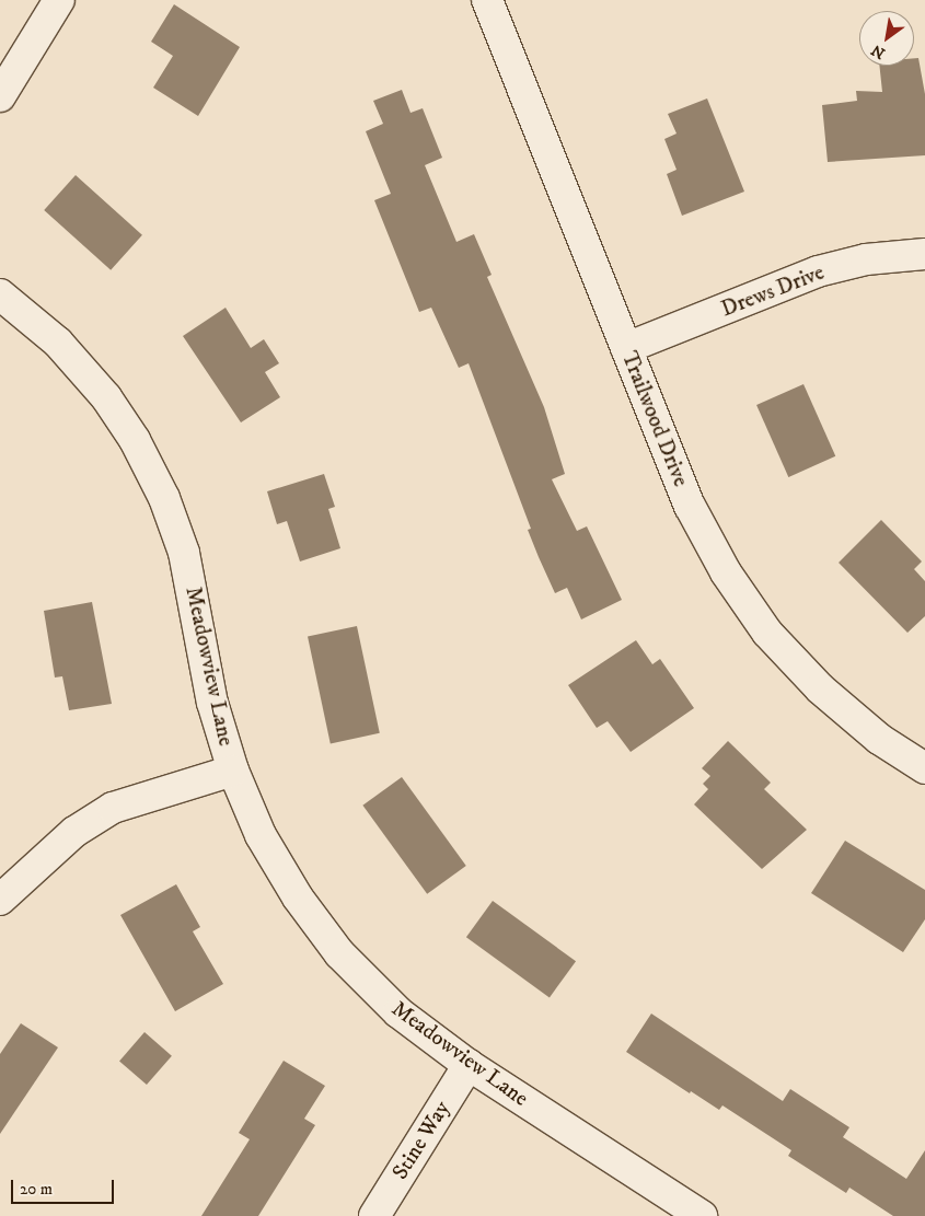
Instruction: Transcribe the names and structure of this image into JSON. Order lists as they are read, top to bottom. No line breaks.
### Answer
{"streets":{"street":["Drews Drive","Trailwood Drive","Meadowview Lane","Stine Way"]},"crossings":[["Drews Drive","Trailwood Drive"],["Meadowview Lane","Stine Way"]],"scale_bar":"20 m","north":"bottom left"}
